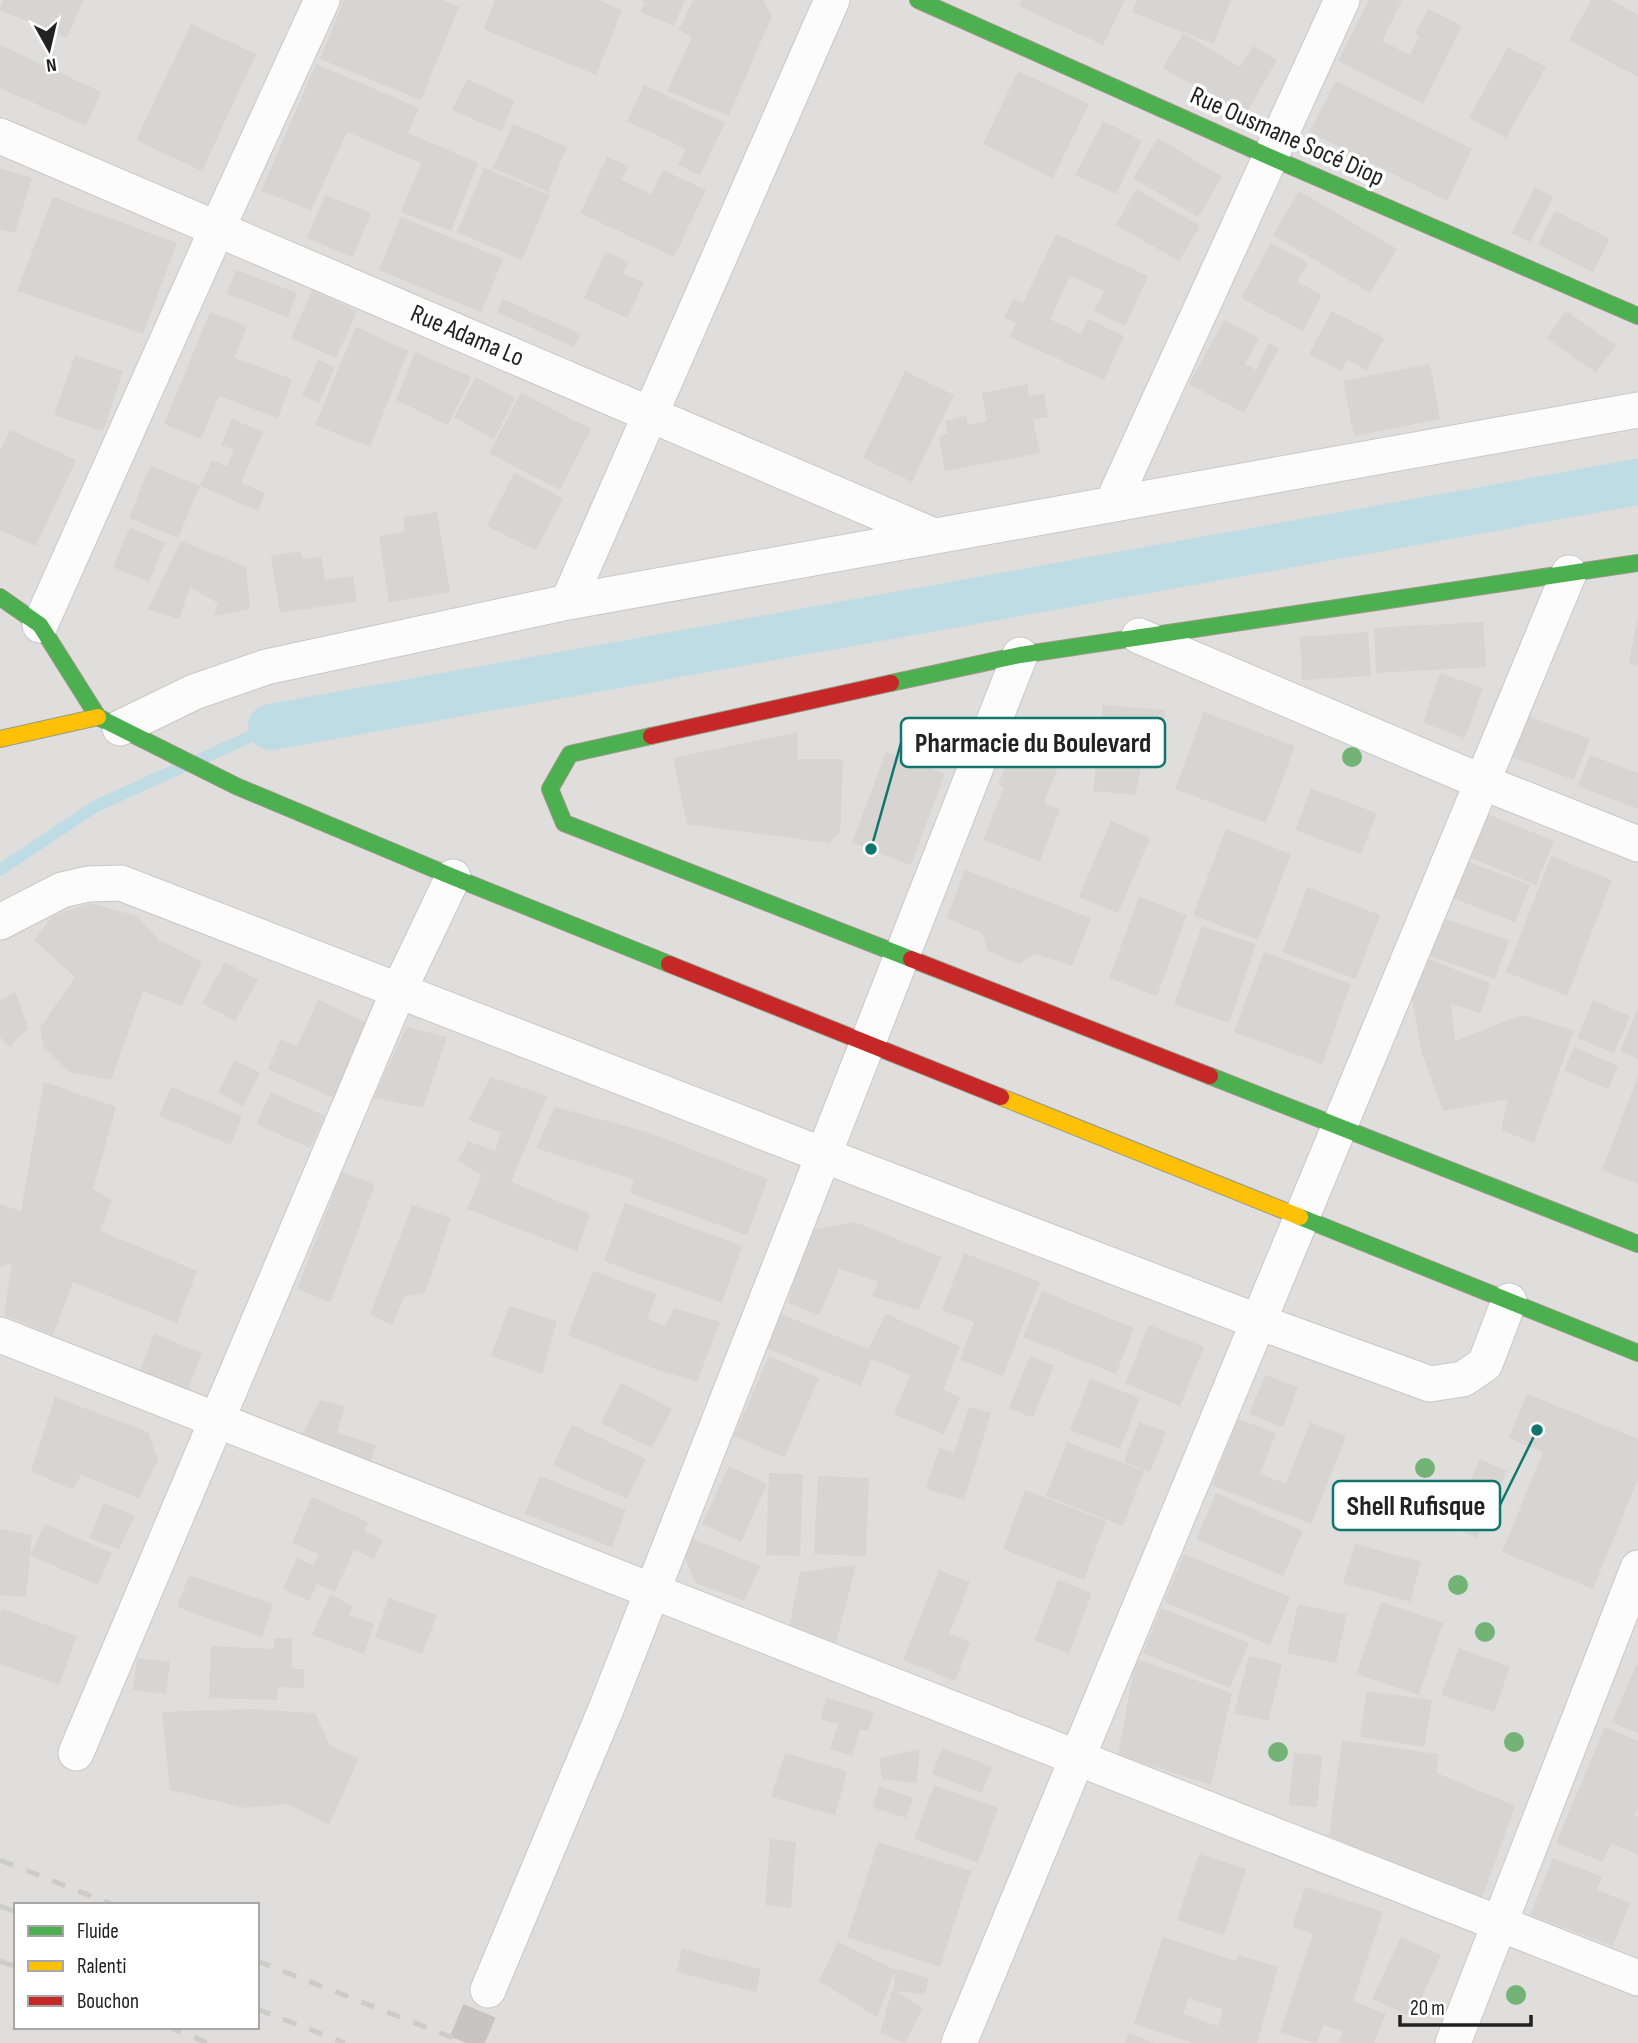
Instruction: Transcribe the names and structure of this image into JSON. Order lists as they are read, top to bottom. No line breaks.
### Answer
{"streets":{"main road":["Rue Ousmane Socé Diop"],"street":["Rue Adama Lo"]},"places":["Pharmacie du Boulevard","Shell Rufisque"],"legend":["Fluide","Ralenti","Bouchon"],"scale_bar":"20 m","north":"bottom"}
